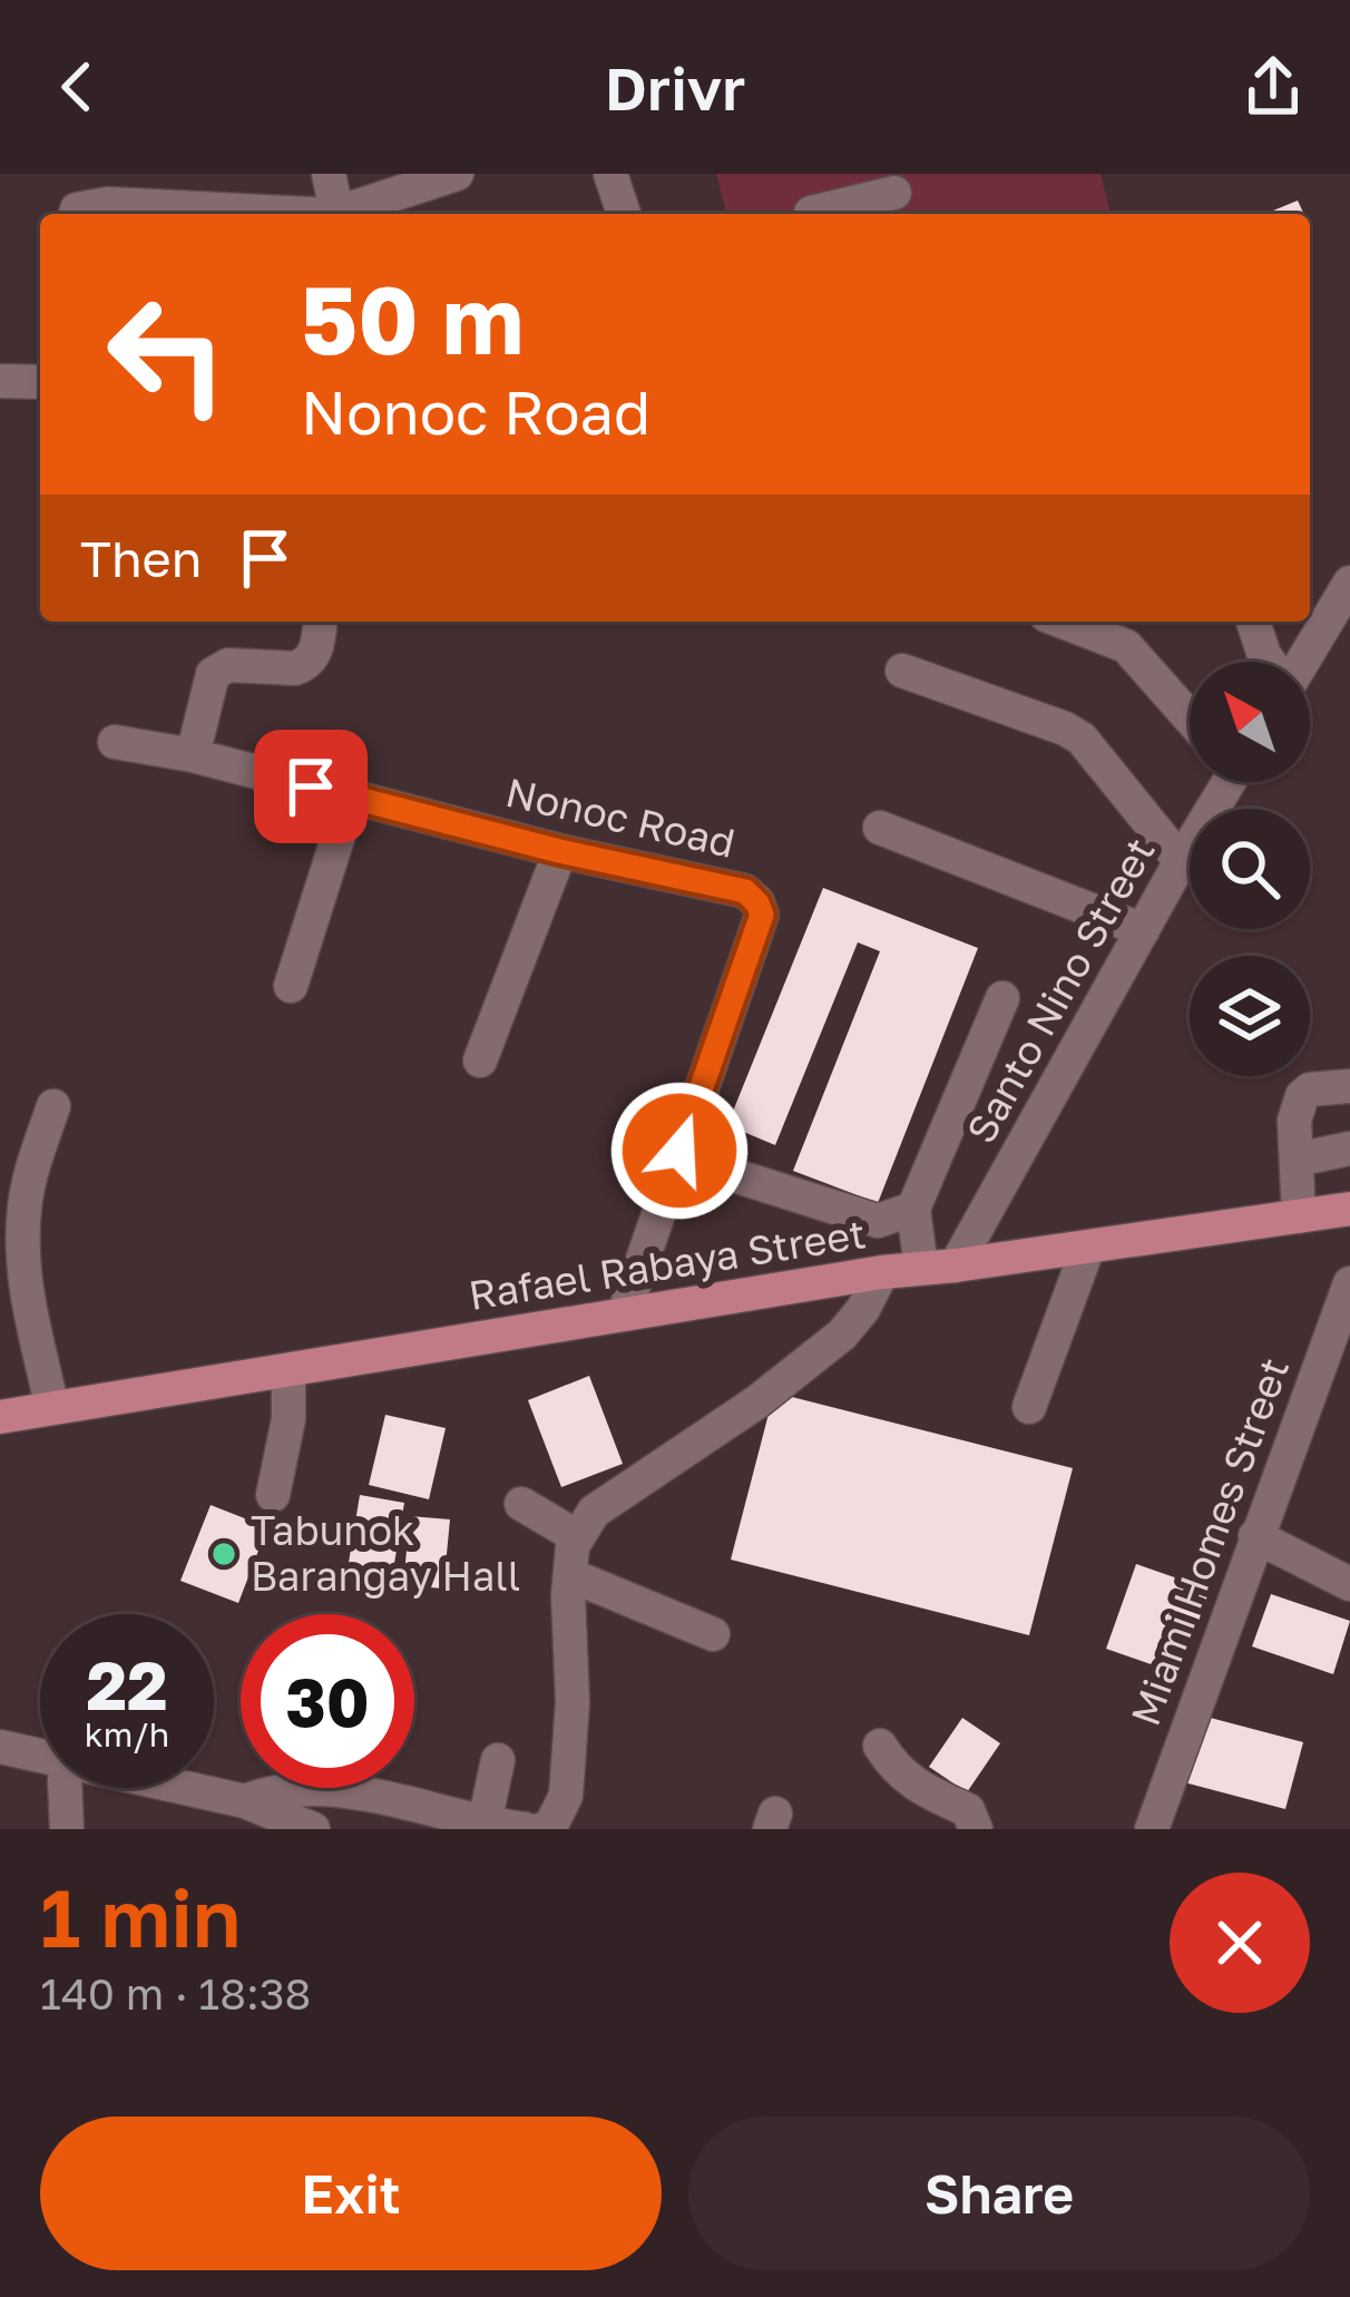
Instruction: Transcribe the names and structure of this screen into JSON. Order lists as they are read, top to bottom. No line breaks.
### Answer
{"streets":{"main road":["Rafael Rabaya Street"],"street":["Nonoc Road","Santo Nino Street","Miami Homes Street"]},"crossings":[["Nonoc Road","Rafael Rabaya Street"],["Santo Nino Street","Rafael Rabaya Street"]],"places":["Tabunok Barangay Hall"],"north":"top left","page":{"header":"Drivr","turn":["50 m","Nonoc Road"],"then":"Then","speed":"22 km/h","limit":"30","heading":["1 min","140 m · 18:38"],"buttons":["Exit","Share"]}}
